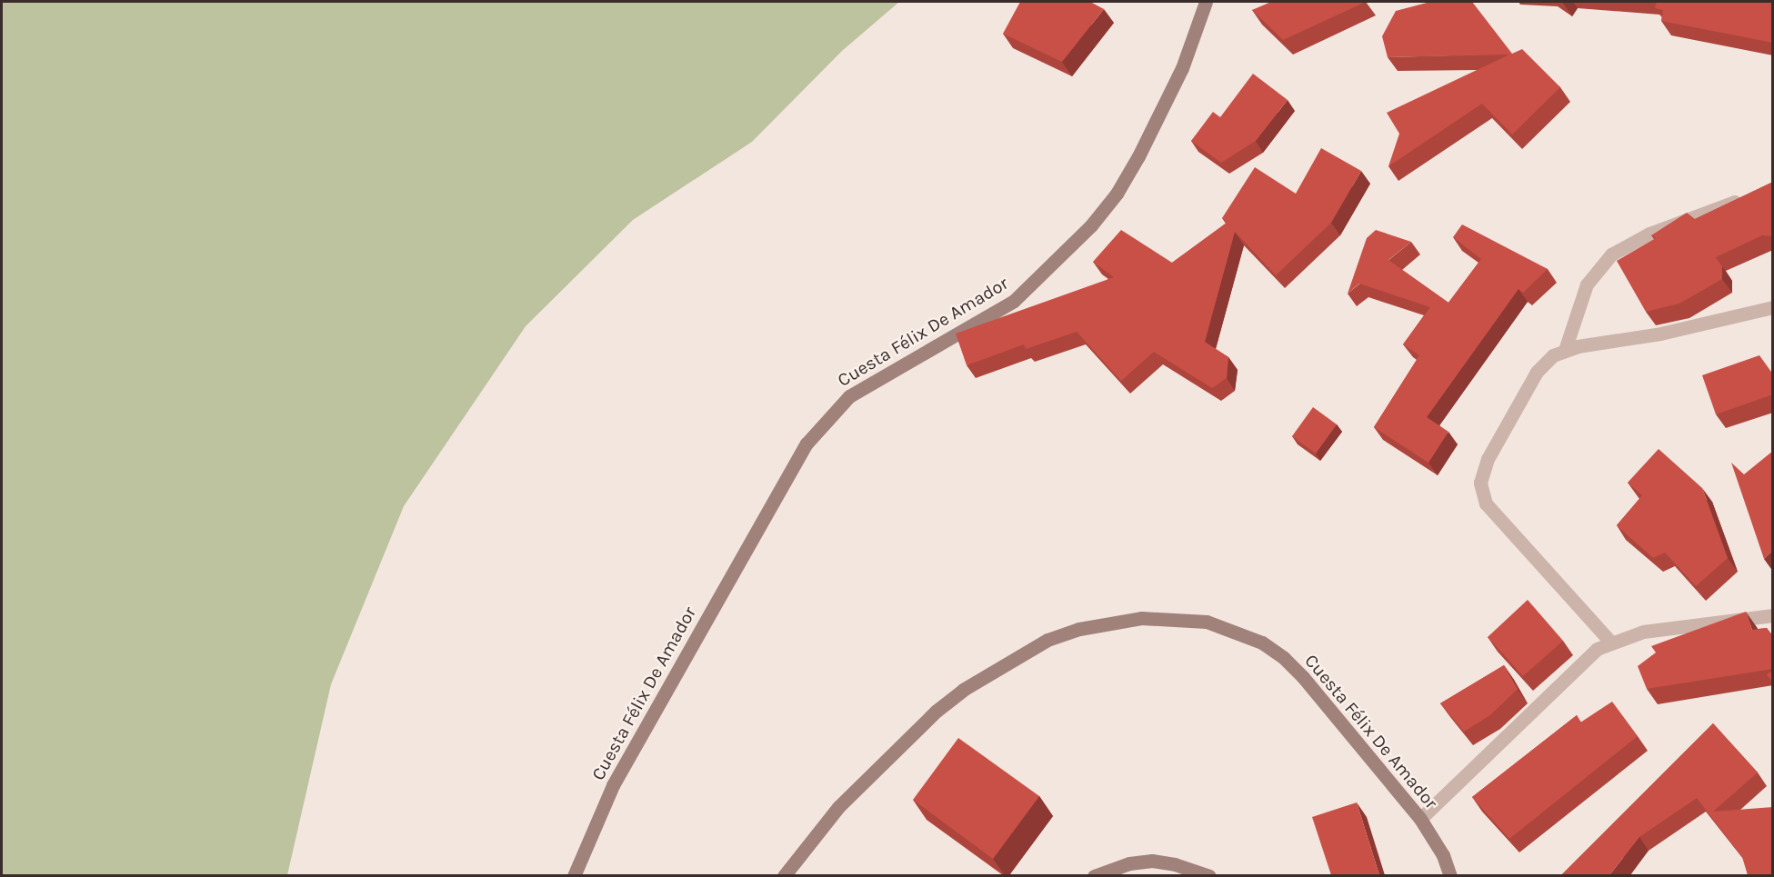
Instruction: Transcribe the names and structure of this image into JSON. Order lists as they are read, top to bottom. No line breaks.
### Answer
{"streets":{"street":["Cuesta Félix De Amador"]}}
